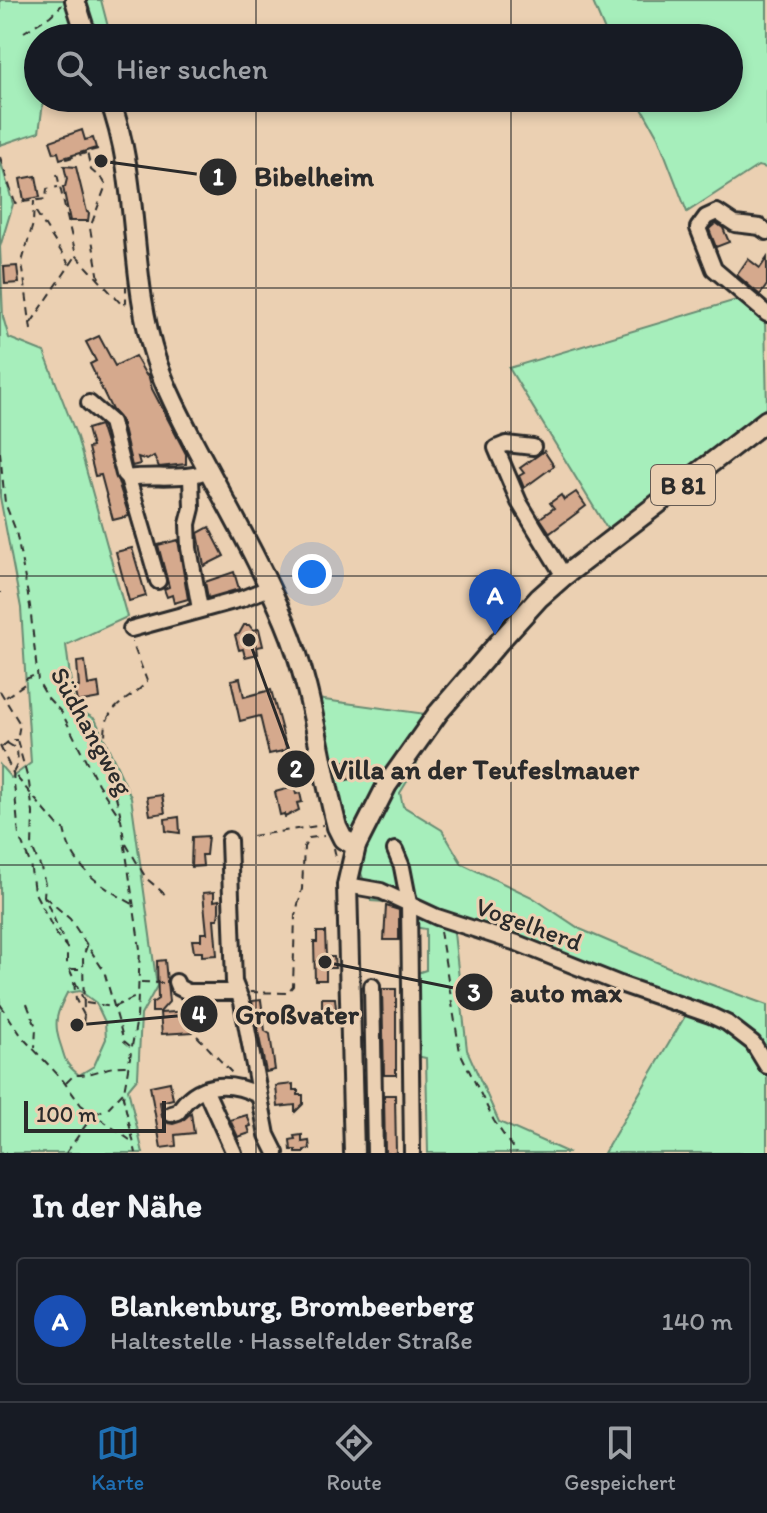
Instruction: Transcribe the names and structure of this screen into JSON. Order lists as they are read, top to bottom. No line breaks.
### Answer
{"streets":{"main road":["B 81"],"street":["Vogelherd"],"path":["Südhangweg"]},"crossings":[["B 81","Vogelherd"]],"places":["Bibelheim","Villa an der Teufeslmauer","auto max","Großvater"],"scale_bar":"100 m","page":{"search":"Hier suchen","pins":"A","scale":"100 m","heading":"In der Nähe","list":[{"mark":"A","name":"Blankenburg, Brombeerberg","note":"Haltestelle · Hasselfelder Straße","value":"140 m"}],"nav":["Karte","Route","Gespeichert"]}}
